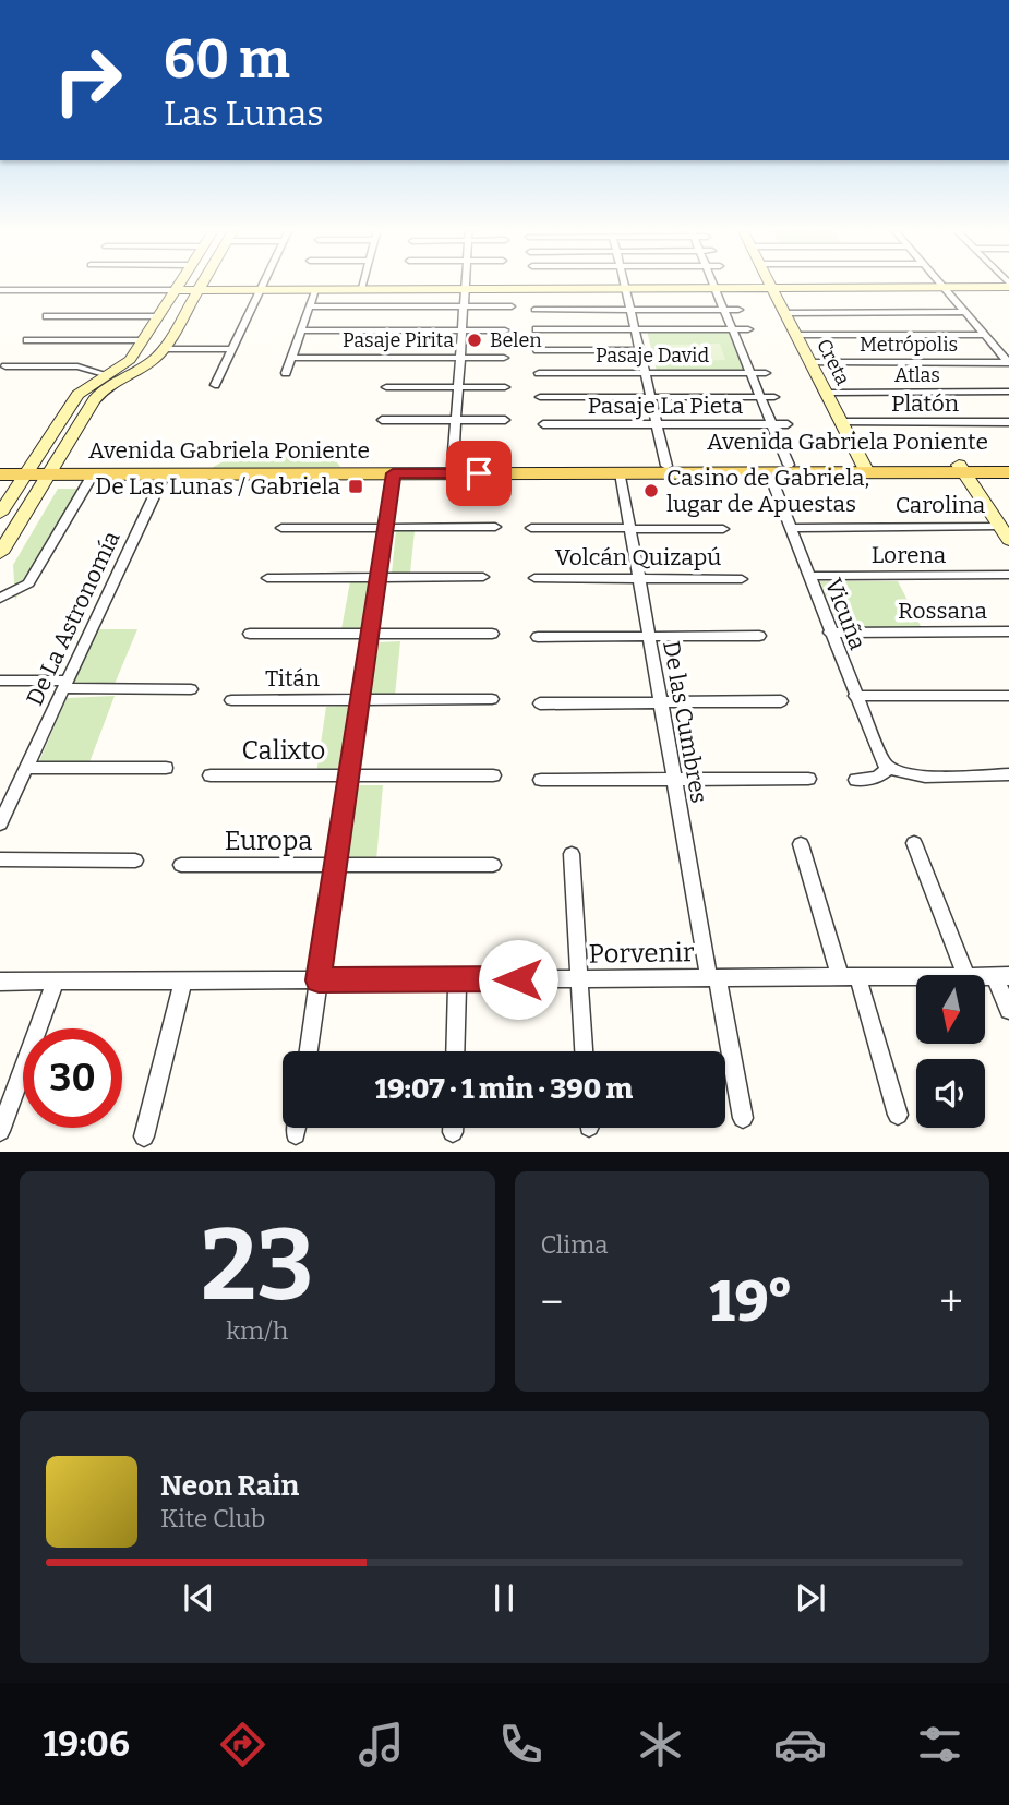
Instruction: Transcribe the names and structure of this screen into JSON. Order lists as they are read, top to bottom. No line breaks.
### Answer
{"streets":{"main road":["Avenida Gabriela Poniente"],"street":["Pasaje Pirita","Metrópolis","Pasaje David","Creta","Atlas","Platón","Pasaje La Pieta","Carolina","Lorena","Volcán Quizapú","Rossana","Vicuña","De La Astronomía","Titán","De las Cumbres","Calixto","Europa","Porvenir"]},"crossings":[["Metrópolis","Creta"],["Creta","Atlas"],["Creta","Platón"],["Creta","Avenida Gabriela Poniente"],["Avenida Gabriela Poniente","Vicuña"],["Avenida Gabriela Poniente","De La Astronomía"],["Avenida Gabriela Poniente","De las Cumbres"],["Carolina","Vicuña"],["Lorena","Vicuña"],["Volcán Quizapú","De las Cumbres"],["Rossana","Vicuña"],["De las Cumbres","Porvenir"]],"places":{"other":["Belen","Casino de Gabriela, lugar de Apuestas"],"transit":["De Las Lunas / Gabriela"]},"north":"bottom","page":{"turn":["60 m","Las Lunas"],"limit":"30","trip":"19:07 · 1 min · 390 m","tile":[["23","km/h"],"Clima"],"heat":["−","19°","+"],"song":["Neon Rain","Kite Club"],"tabs":"19:06"}}
